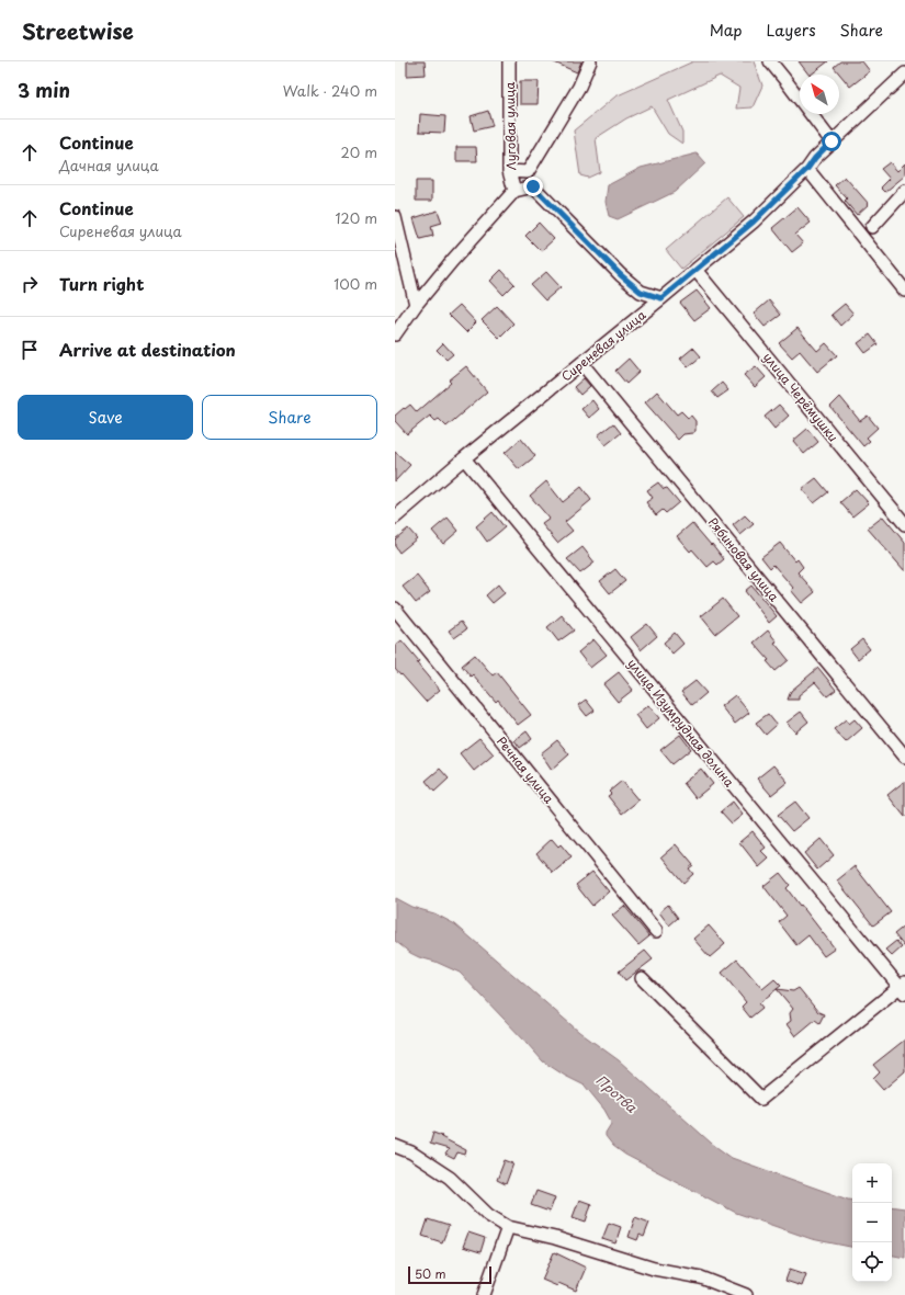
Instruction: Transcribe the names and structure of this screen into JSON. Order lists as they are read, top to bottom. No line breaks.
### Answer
{"streets":{"street":["Луговая улица","Сиреневая улица","улица Черёмушки","Рябиновая улица","улица Изумрудная долина","Речная улица"]},"crossings":[["Сиреневая улица","улица Черёмушки"],["Сиреневая улица","Рябиновая улица"],["Сиреневая улица","улица Изумрудная долина"]],"water":["Протва"],"scale_bar":"50 m","north":"top left","page":{"header":"Streetwise","nav":["Map","Layers","Share"],"heading":["3 min","Walk · 240 m"],"list":[["Continue","Дачная улица","20 m"],["Continue","Сиреневая улица","120 m"],["Turn right","100 m"],"Arrive at destination"],"buttons":["Save","Share"],"map_buttons":["+","−"],"scale":"50 m"}}
